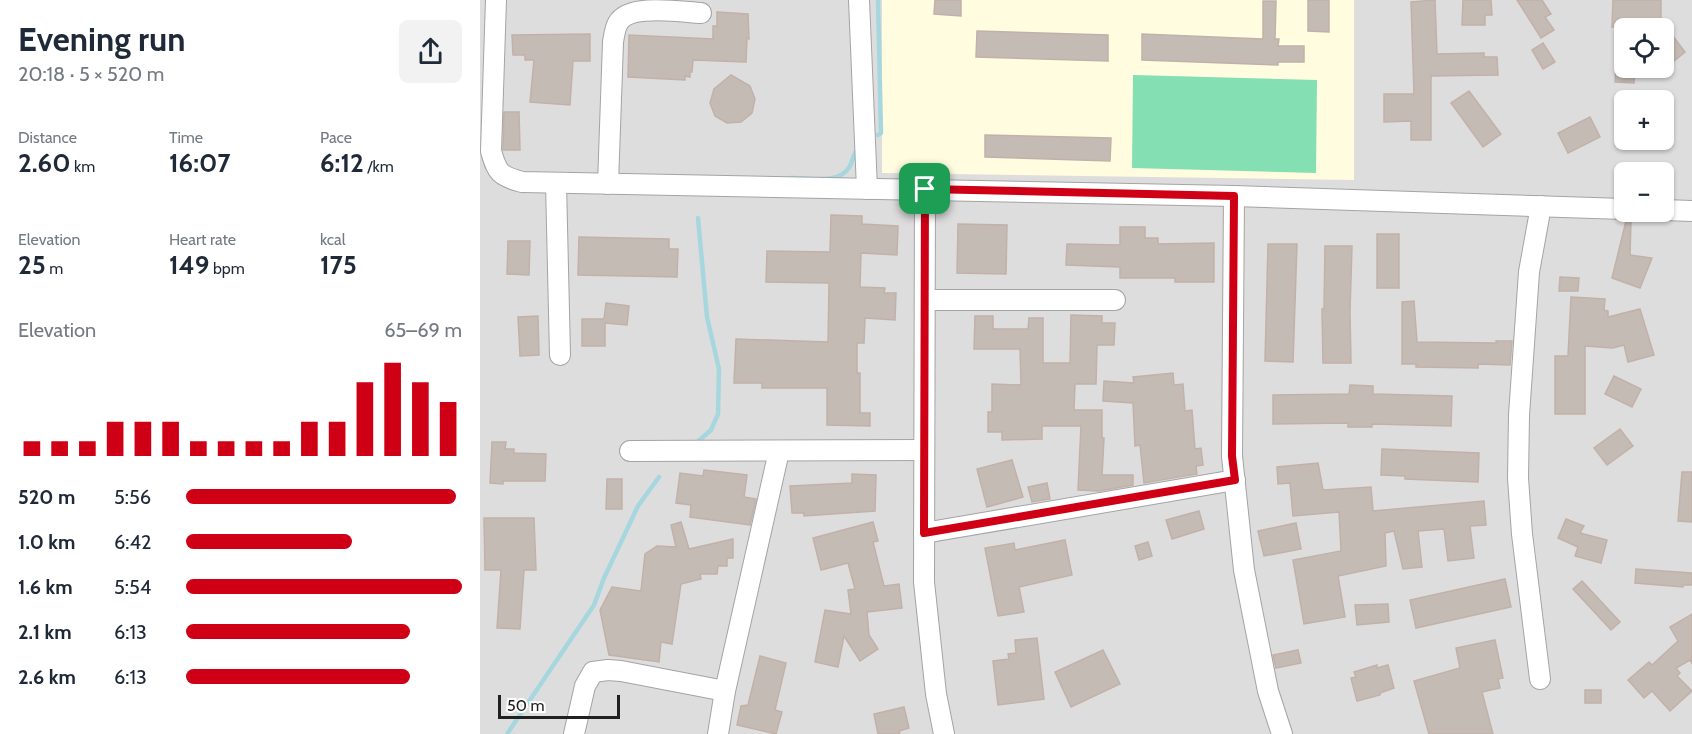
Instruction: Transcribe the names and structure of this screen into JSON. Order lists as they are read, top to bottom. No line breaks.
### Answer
{"scale_bar":"50 m","page":{"heading":["Evening run","20:18 · 5 × 520 m"],"map_buttons":["+","−"],"stats":[["Distance","2.60 km"],["Time","16:07"],["Pace","6:12 /km"],["Elevation","25 m"],["Heart rate","149 bpm"],["kcal","175"]],"chart":["Elevation","65–69 m"],"list":[{"name":"520 m","note":"5:56"},{"name":"1.0 km","note":"6:42"},{"name":"1.6 km","note":"5:54"},{"name":"2.1 km","note":"6:13"},{"name":"2.6 km","note":"6:13"}],"scale":"50 m"}}
